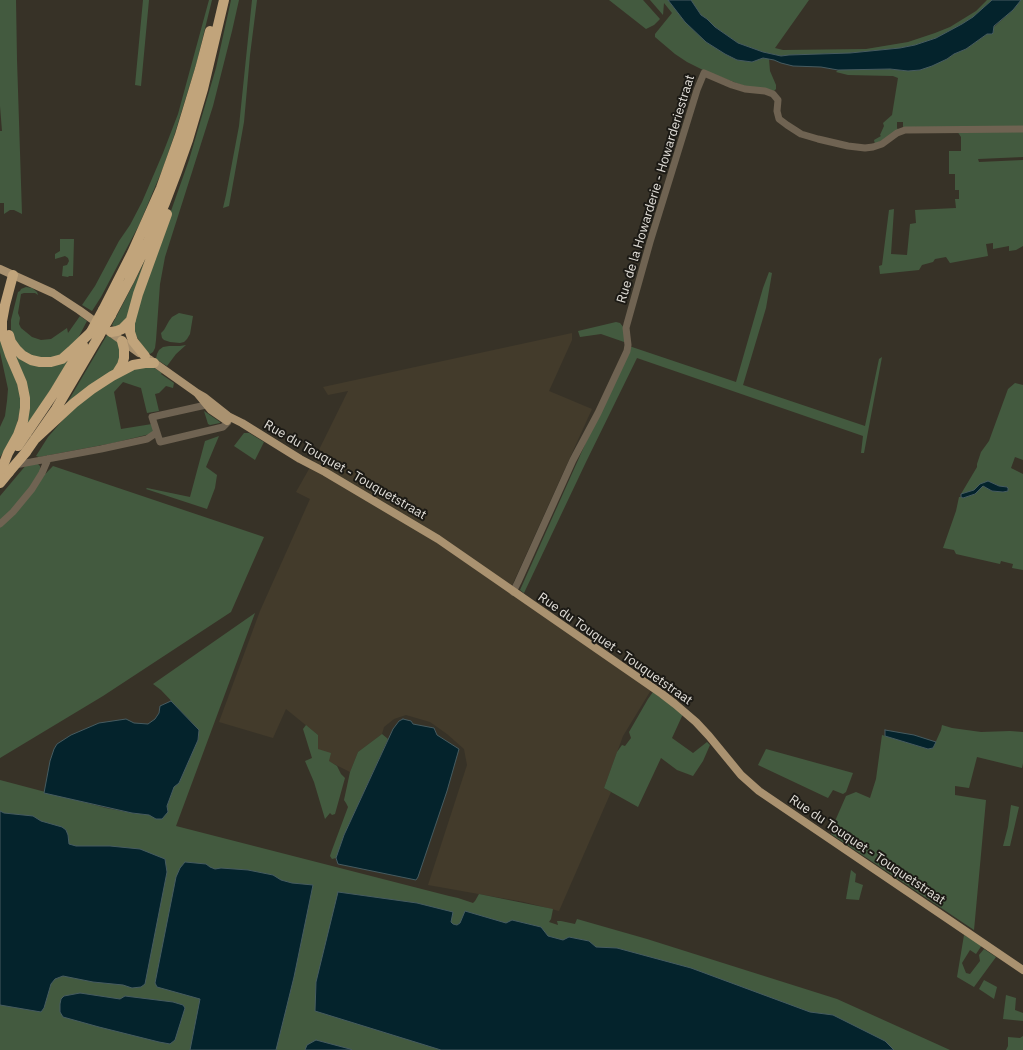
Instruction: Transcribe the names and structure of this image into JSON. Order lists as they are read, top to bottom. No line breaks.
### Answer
{"streets":{"main road":["Rue du Touquet - Touquetstraat"],"street":["Rue de la Howarderie - Howarderiestraat"]},"crossings":[["Rue de la Howarderie - Howarderiestraat","Rue du Touquet - Touquetstraat"]]}
